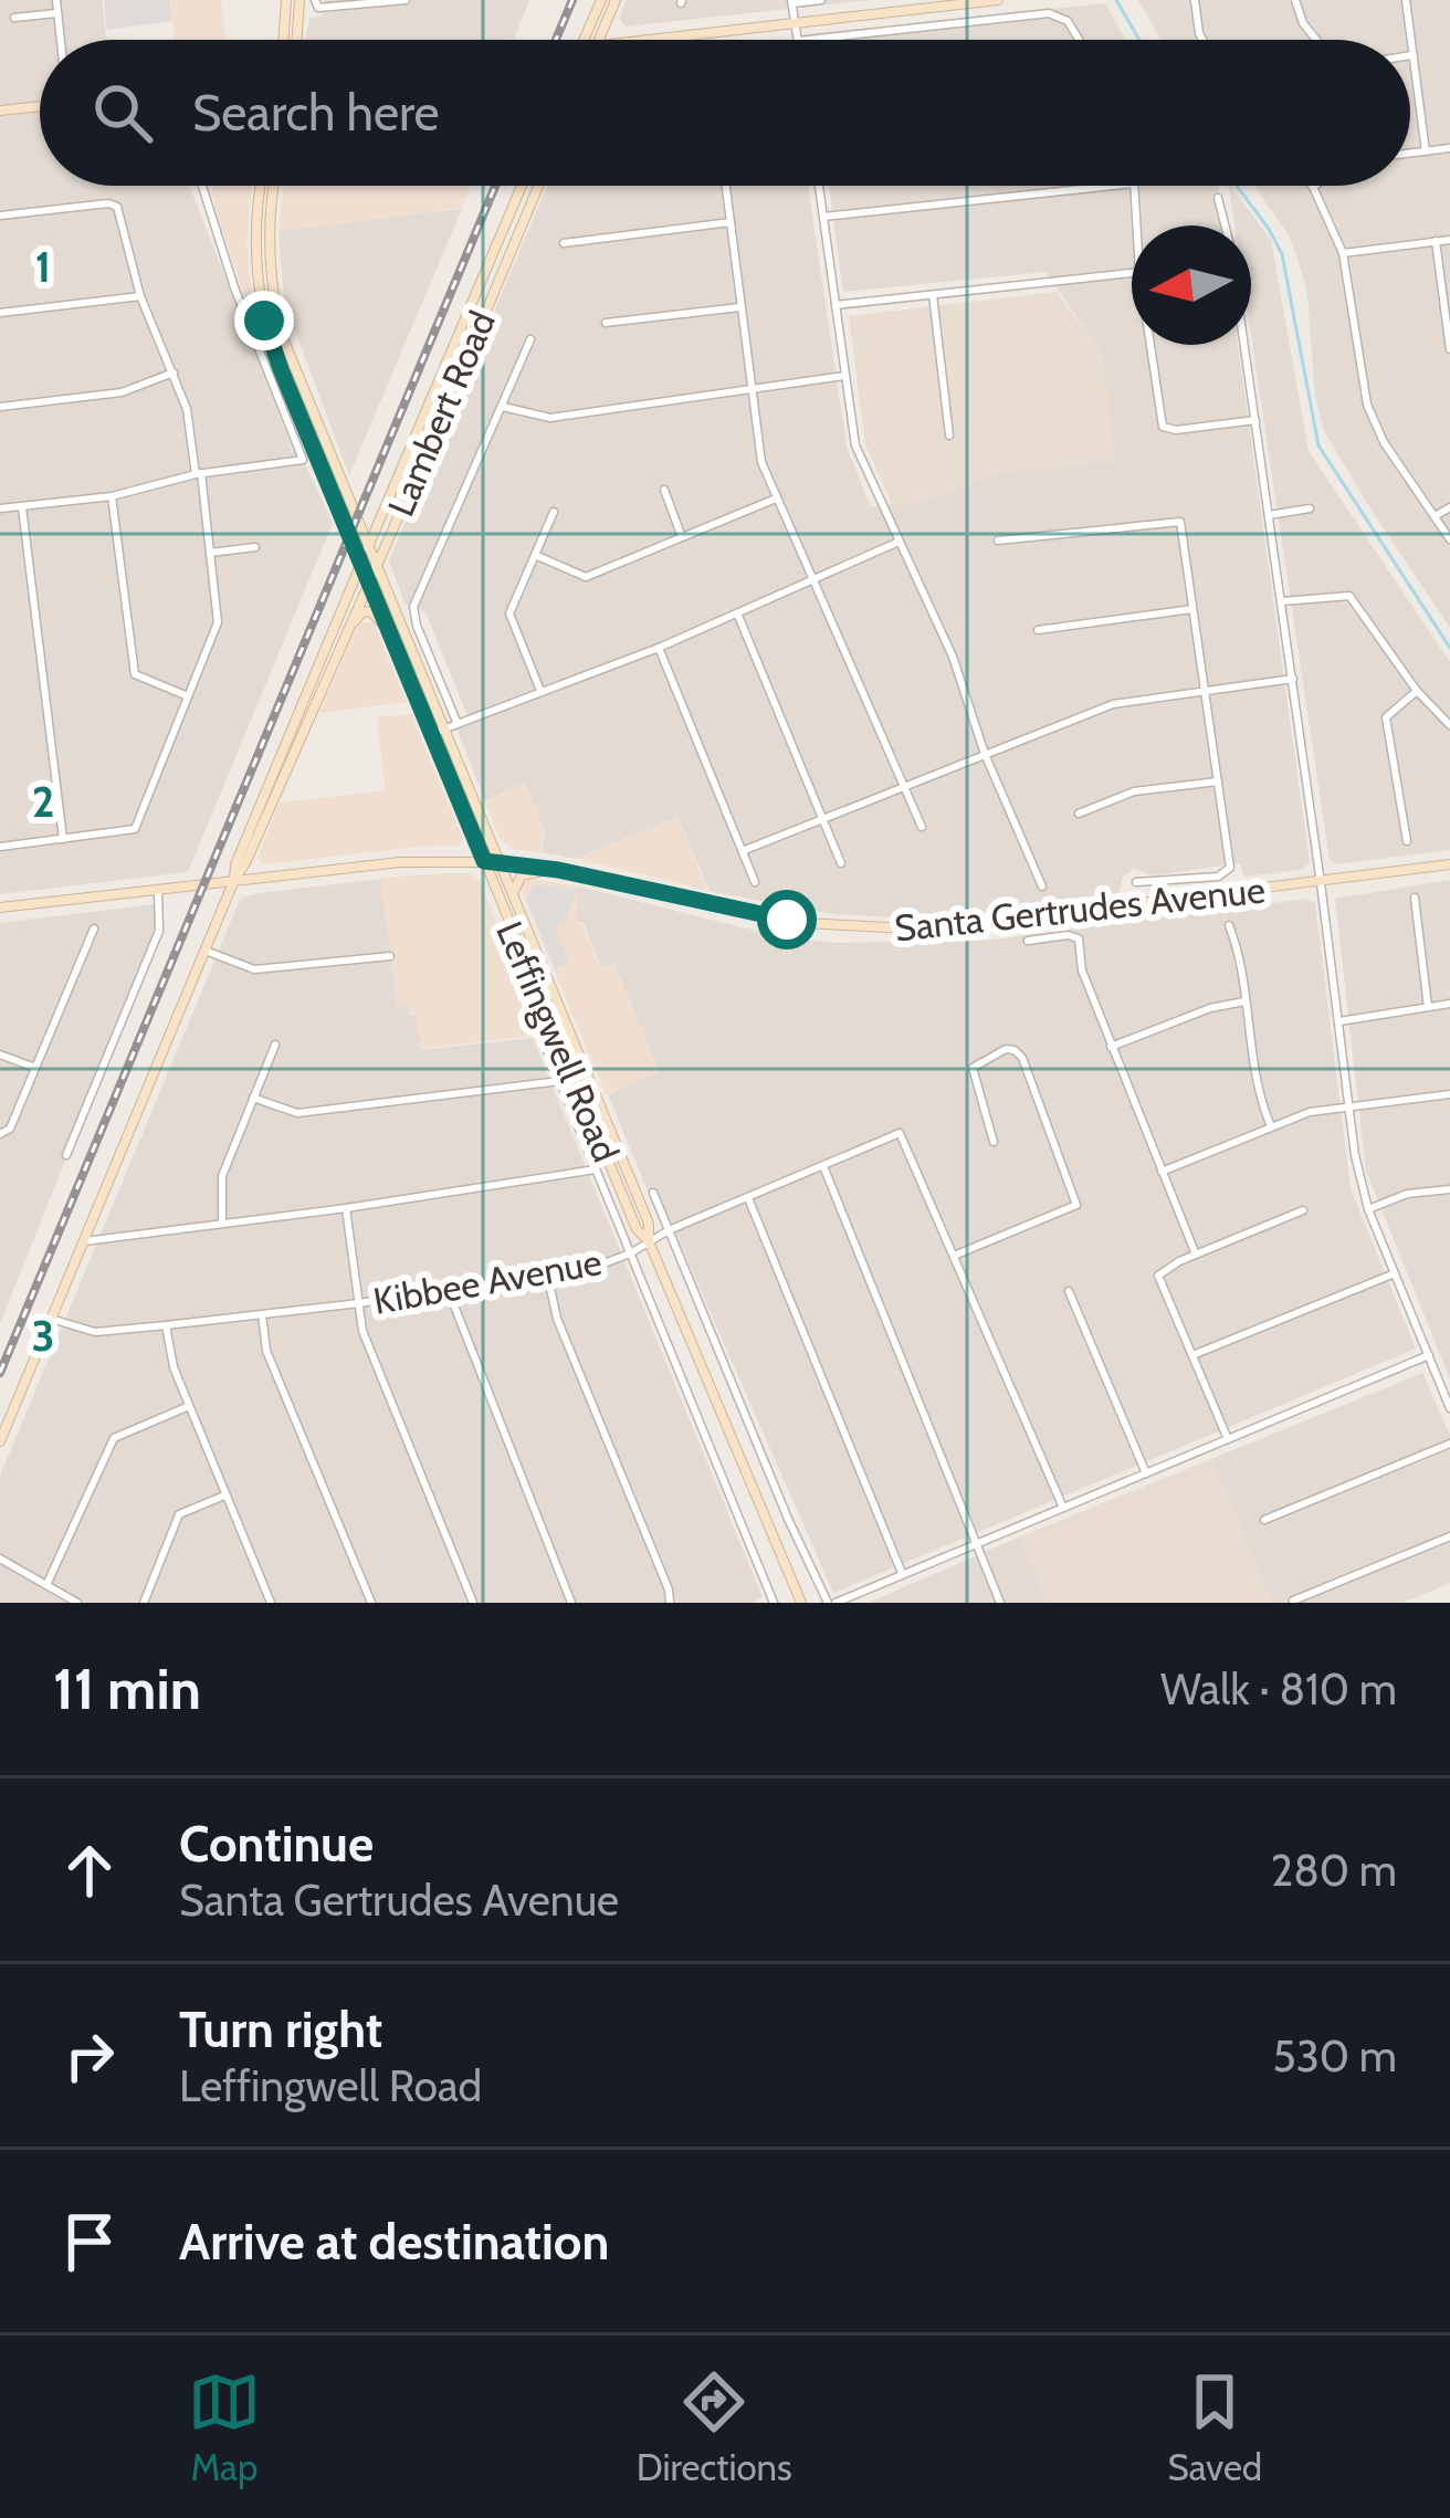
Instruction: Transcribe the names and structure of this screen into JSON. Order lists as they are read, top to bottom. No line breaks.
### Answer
{"streets":{"main road":["Lambert Road","Santa Gertrudes Avenue","Leffingwell Road"],"street":["Kibbee Avenue"]},"crossings":[["Lambert Road","Santa Gertrudes Avenue"],["Lambert Road","Leffingwell Road"],["Lambert Road","Kibbee Avenue"],["Santa Gertrudes Avenue","Leffingwell Road"],["Leffingwell Road","Kibbee Avenue"]],"north":"left","page":{"search":"Search here","heading":["11 min","Walk · 810 m"],"list":[["Continue","Santa Gertrudes Avenue","280 m"],["Turn right","Leffingwell Road","530 m"],"Arrive at destination"],"nav":["Map","Directions","Saved"]},"grid":{"rows":["1","2","3"]}}
